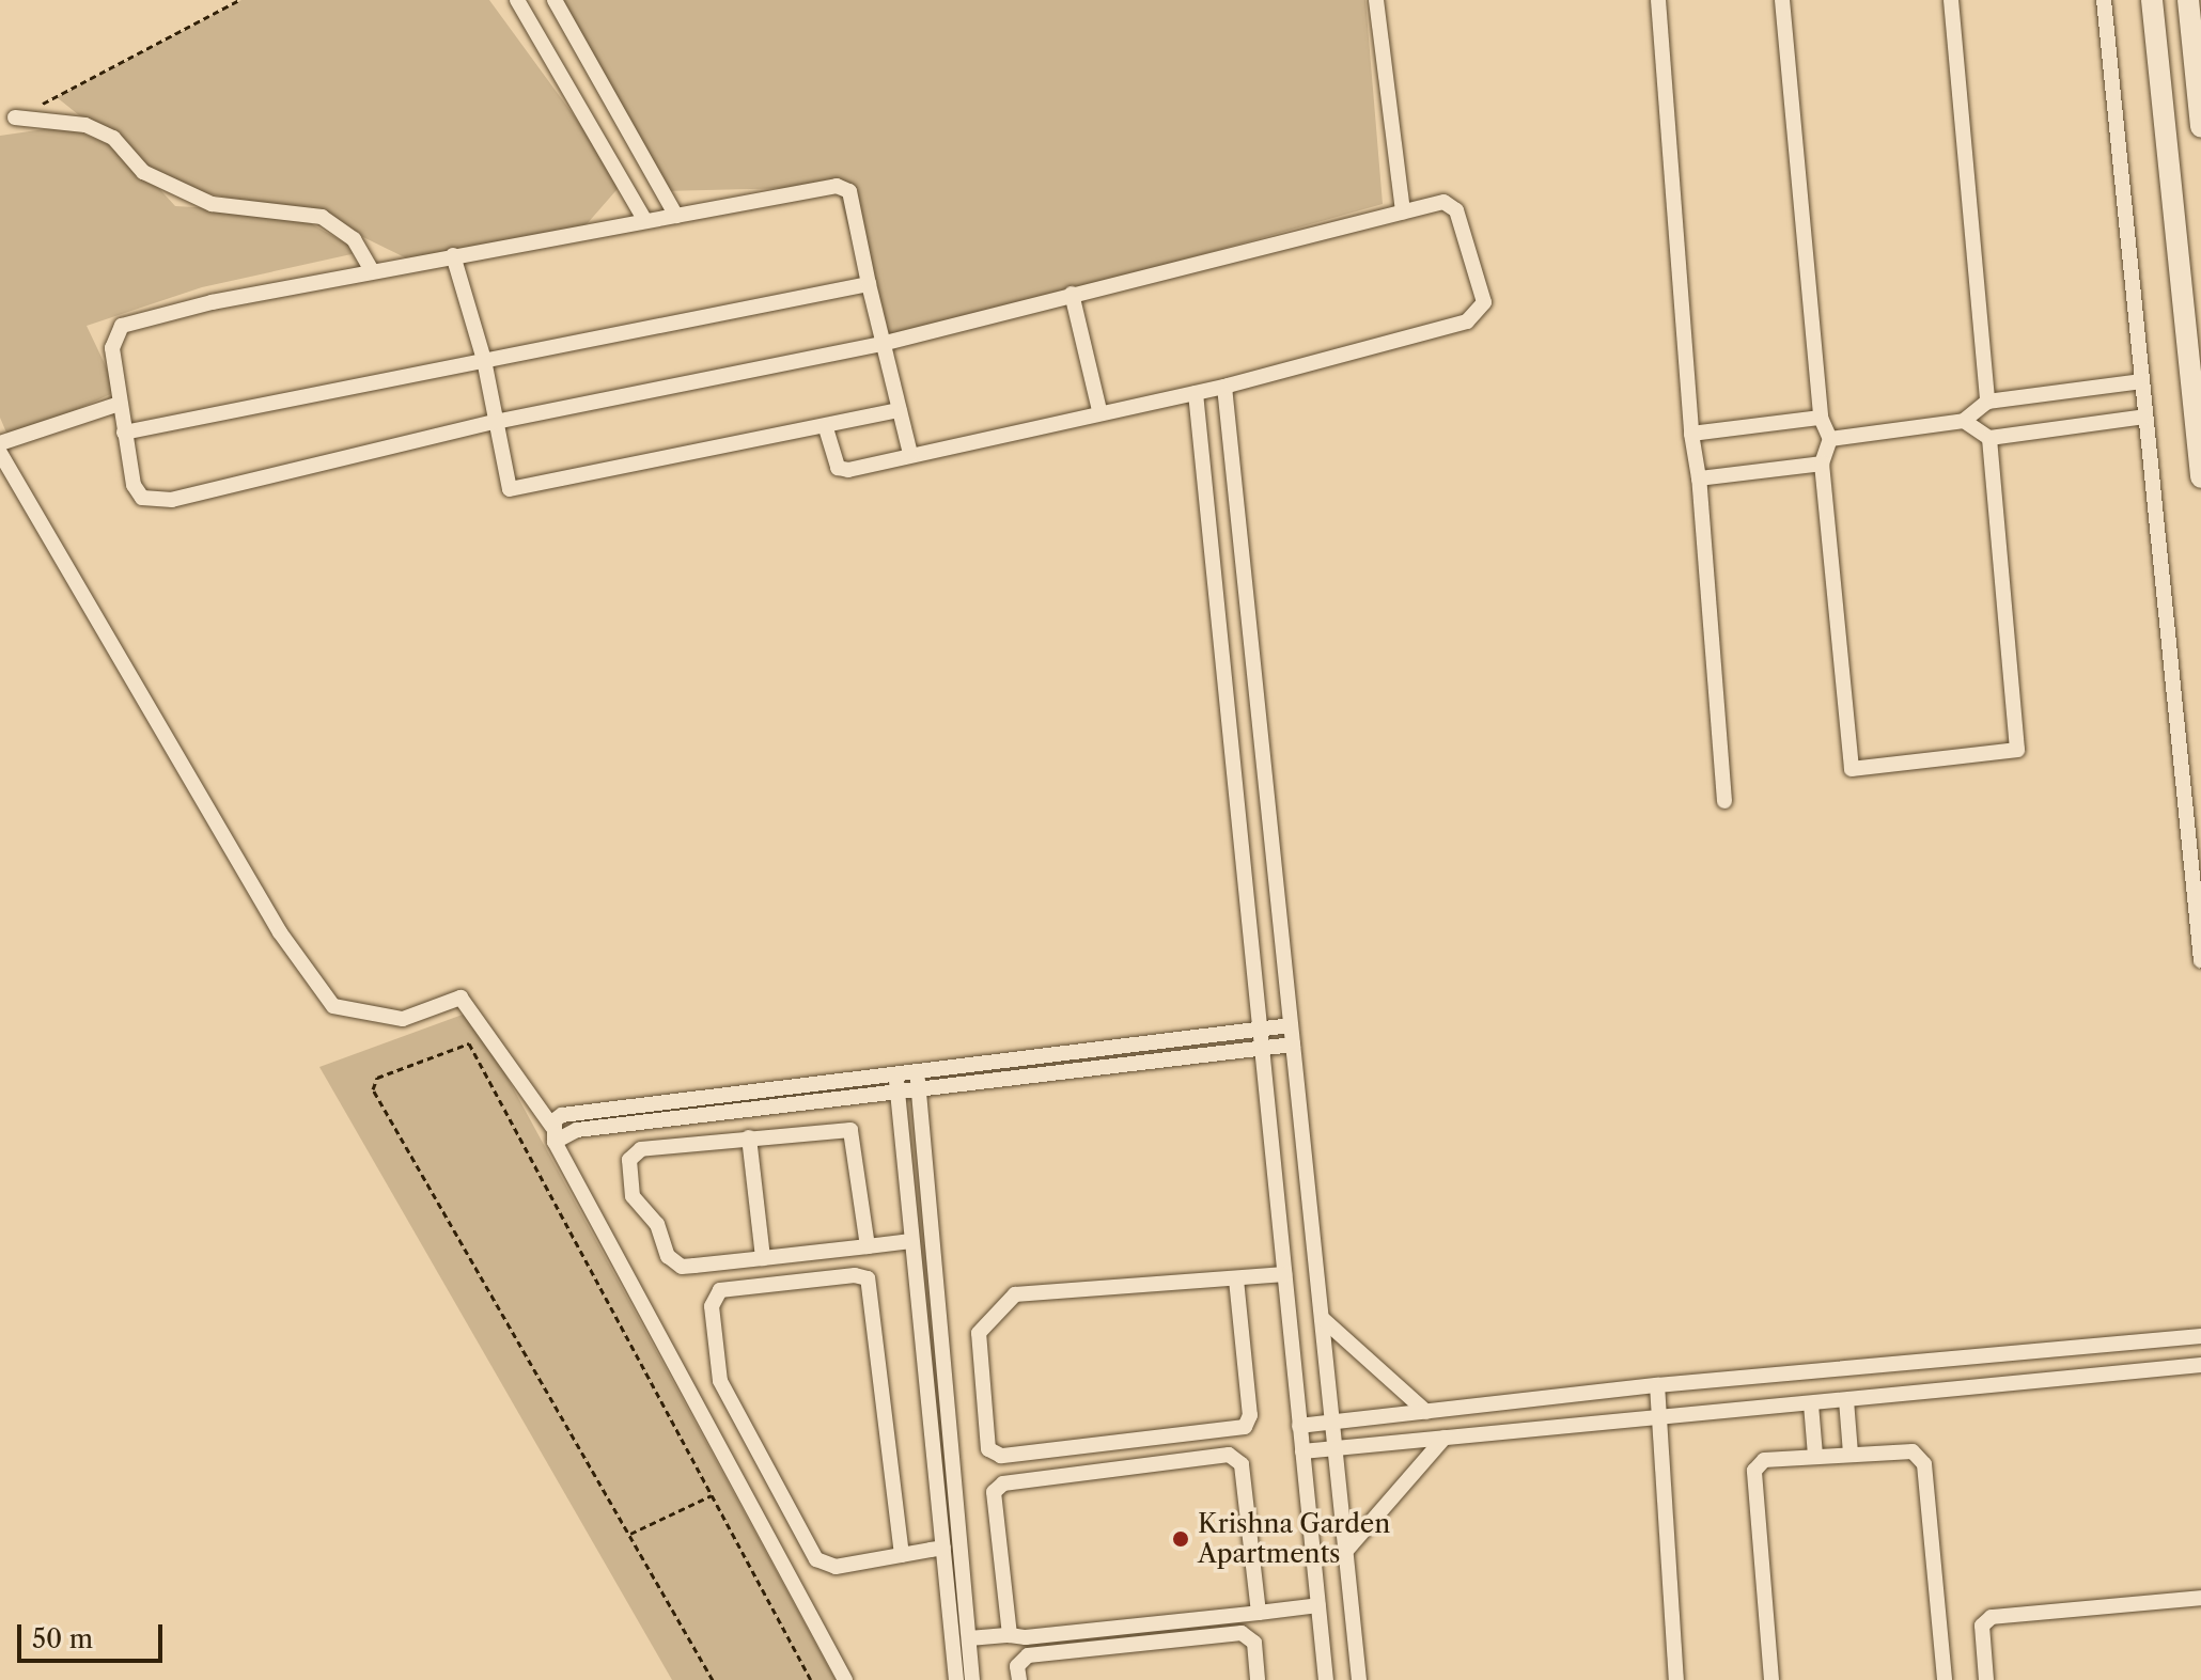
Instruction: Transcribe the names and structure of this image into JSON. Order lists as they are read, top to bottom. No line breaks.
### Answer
{"places":["Krishna Garden Apartments"],"scale_bar":"50 m"}
